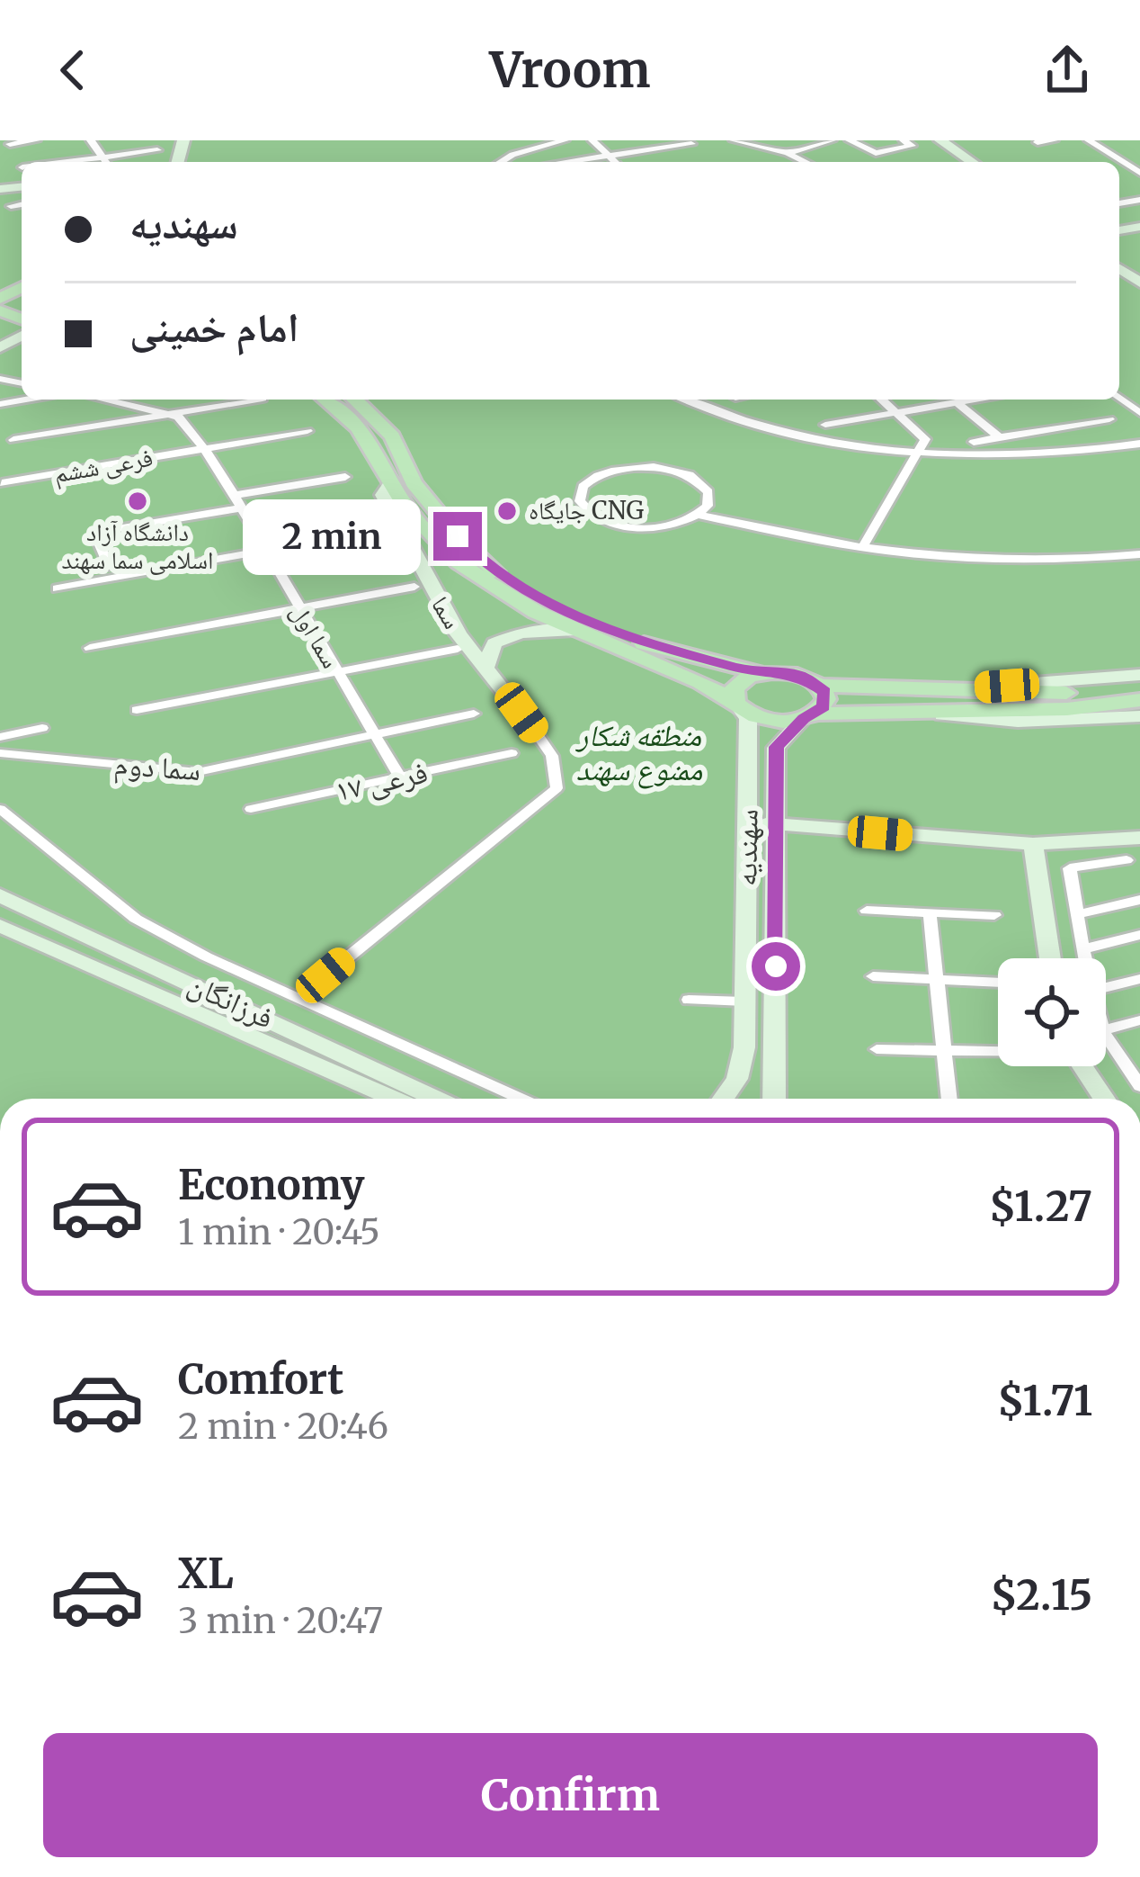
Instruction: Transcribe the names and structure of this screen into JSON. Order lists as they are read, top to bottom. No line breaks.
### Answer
{"streets":{"street":["فرعی ششم","سما","سما اول","سما دوم","فرعی ۱۷","سهندیه","فرزانگان"]},"crossings":[["فرعی ششم","سما اول"],["سما اول","سما دوم"],["سما اول","فرعی ۱۷"]],"parks":["منطقه شکار ممنوع سهند"],"places":["دانشگاه آزاد اسلامی سما سهند","جایگاه CNG"],"page":{"header":"Vroom","banner":["سهندیه","امام خمینی"],"bubble":"2 min","list":[{"name":"Economy","note":"1 min · 20:45","value":"$1.27"},{"name":"Comfort","note":"2 min · 20:46","value":"$1.71"},{"name":"XL","note":"3 min · 20:47","value":"$2.15"}],"buttons":"Confirm"}}
